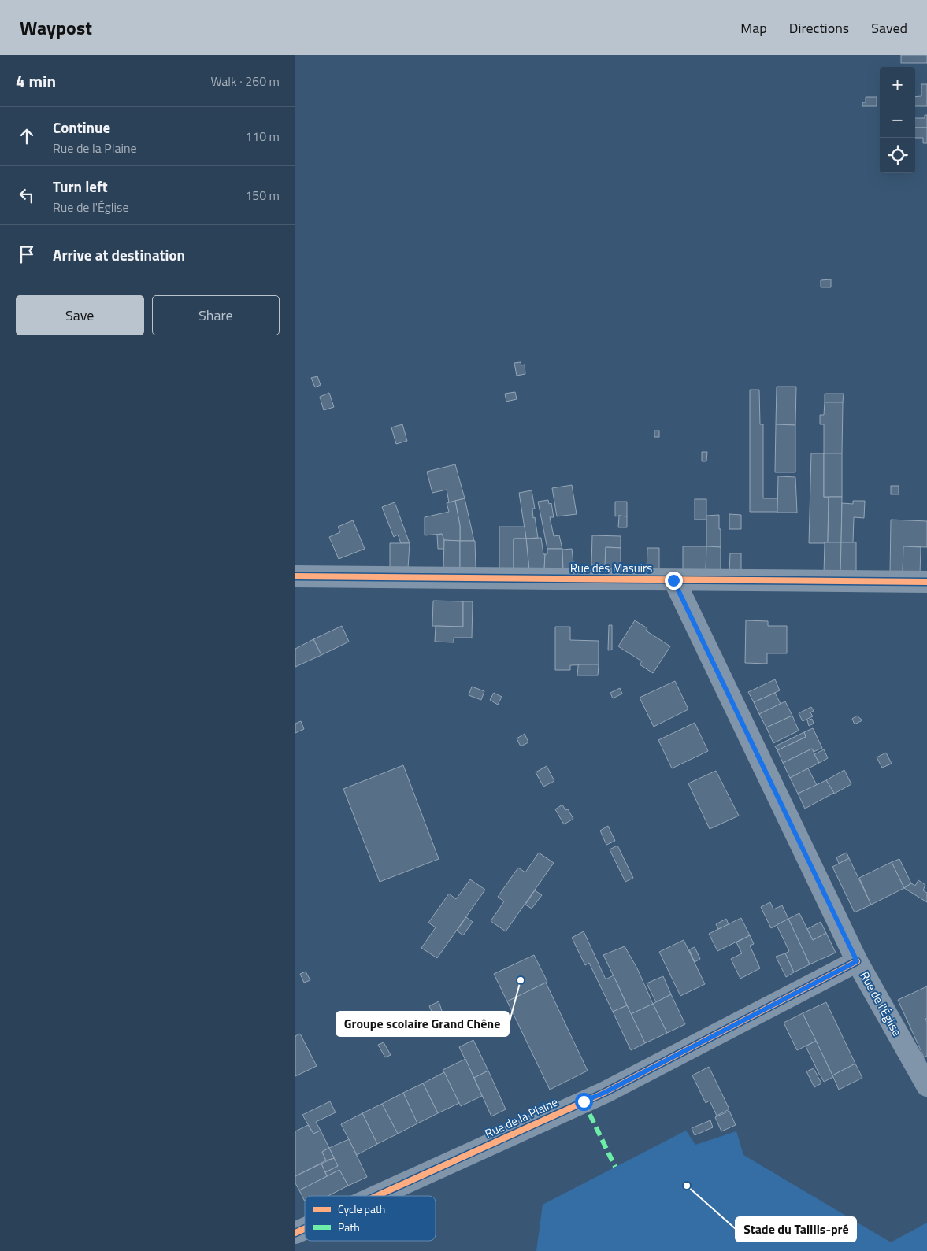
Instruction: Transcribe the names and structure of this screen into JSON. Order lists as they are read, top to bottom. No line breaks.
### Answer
{"streets":{"street":["Rue des Masuirs","Rue de l'Église","Rue de la Plaine"]},"crossings":[["Rue des Masuirs","Rue de l'Église"],["Rue de l'Église","Rue de la Plaine"]],"places":["Groupe scolaire Grand Chêne","Stade du Taillis-pré"],"legend":["Cycle path","Path"],"page":{"header":"Waypost","nav":["Map","Directions","Saved"],"heading":["4 min","Walk · 260 m"],"map_buttons":["+","−"],"list":[["Continue","Rue de la Plaine","110 m"],["Turn left","Rue de l'Église","150 m"],"Arrive at destination"],"buttons":["Save","Share"]}}
